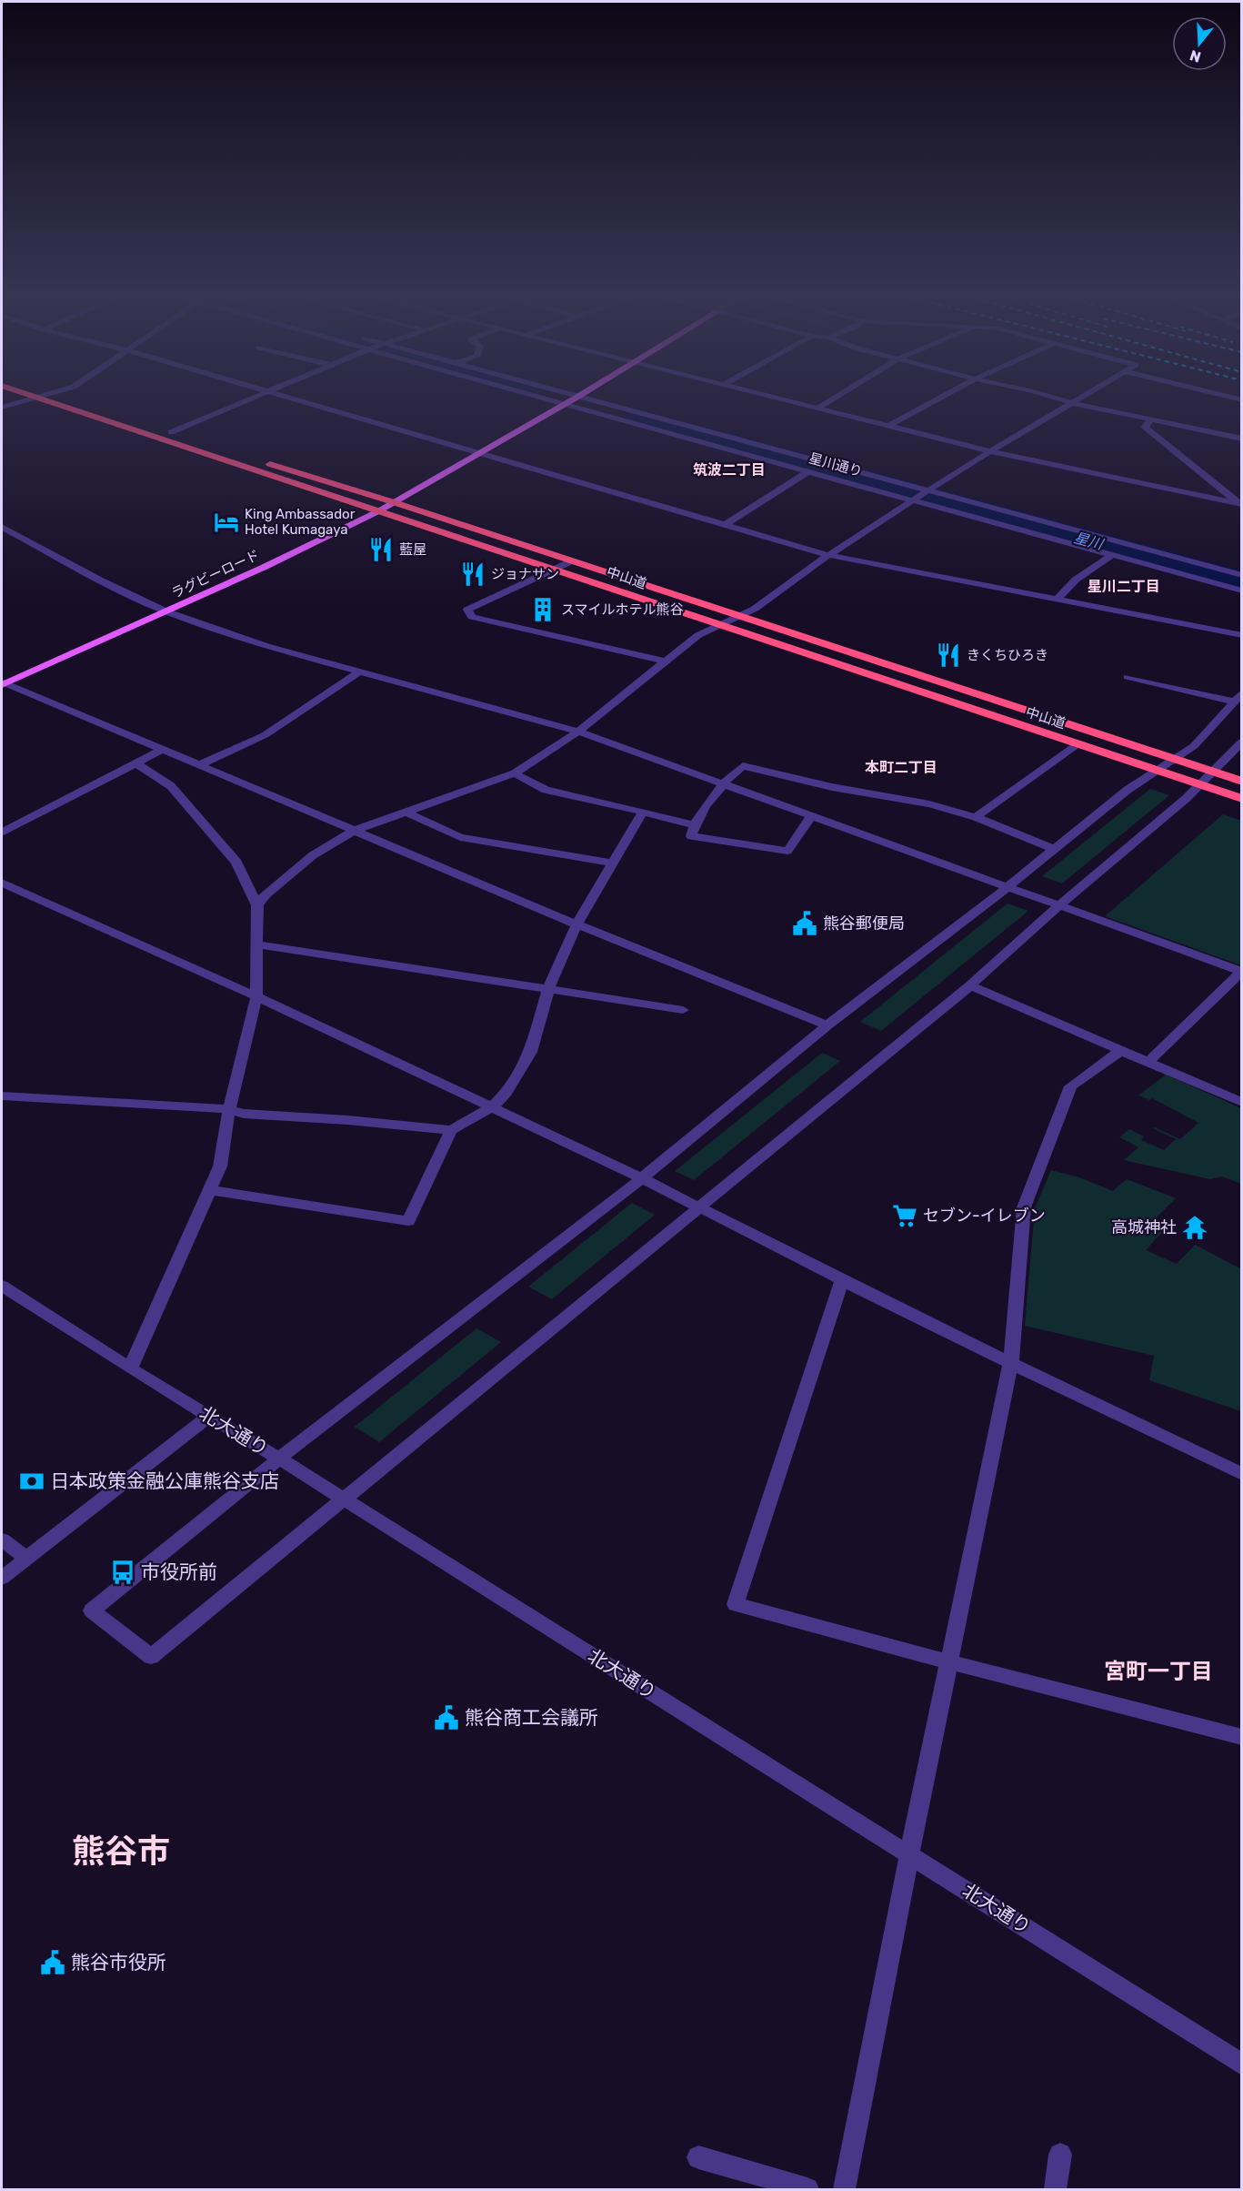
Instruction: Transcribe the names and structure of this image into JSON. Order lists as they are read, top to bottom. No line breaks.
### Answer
{"streets":{"highway":["中山道"],"main road":["ラグビーロード"],"street":["星川通り","北大通り"]},"crossings":[["星川通り","ラグビーロード"],["ラグビーロード","中山道"]],"districts":["筑波二丁目","星川二丁目","本町二丁目","宮町一丁目","熊谷市"],"water":["星川"],"places":{"hotel":["King Ambassador Hotel Kumagaya"],"restaurant":["藍屋","ジョナサン","きくちひろき"],"building":["スマイルホテル熊谷"],"public building":["熊谷郵便局","熊谷商工会議所","熊谷市役所"],"supermarket":["セブン-イレブン"],"temple":["高城神社"],"bank":["日本政策金融公庫熊谷支店"],"bus stop":["市役所前"]},"north":"bottom"}
